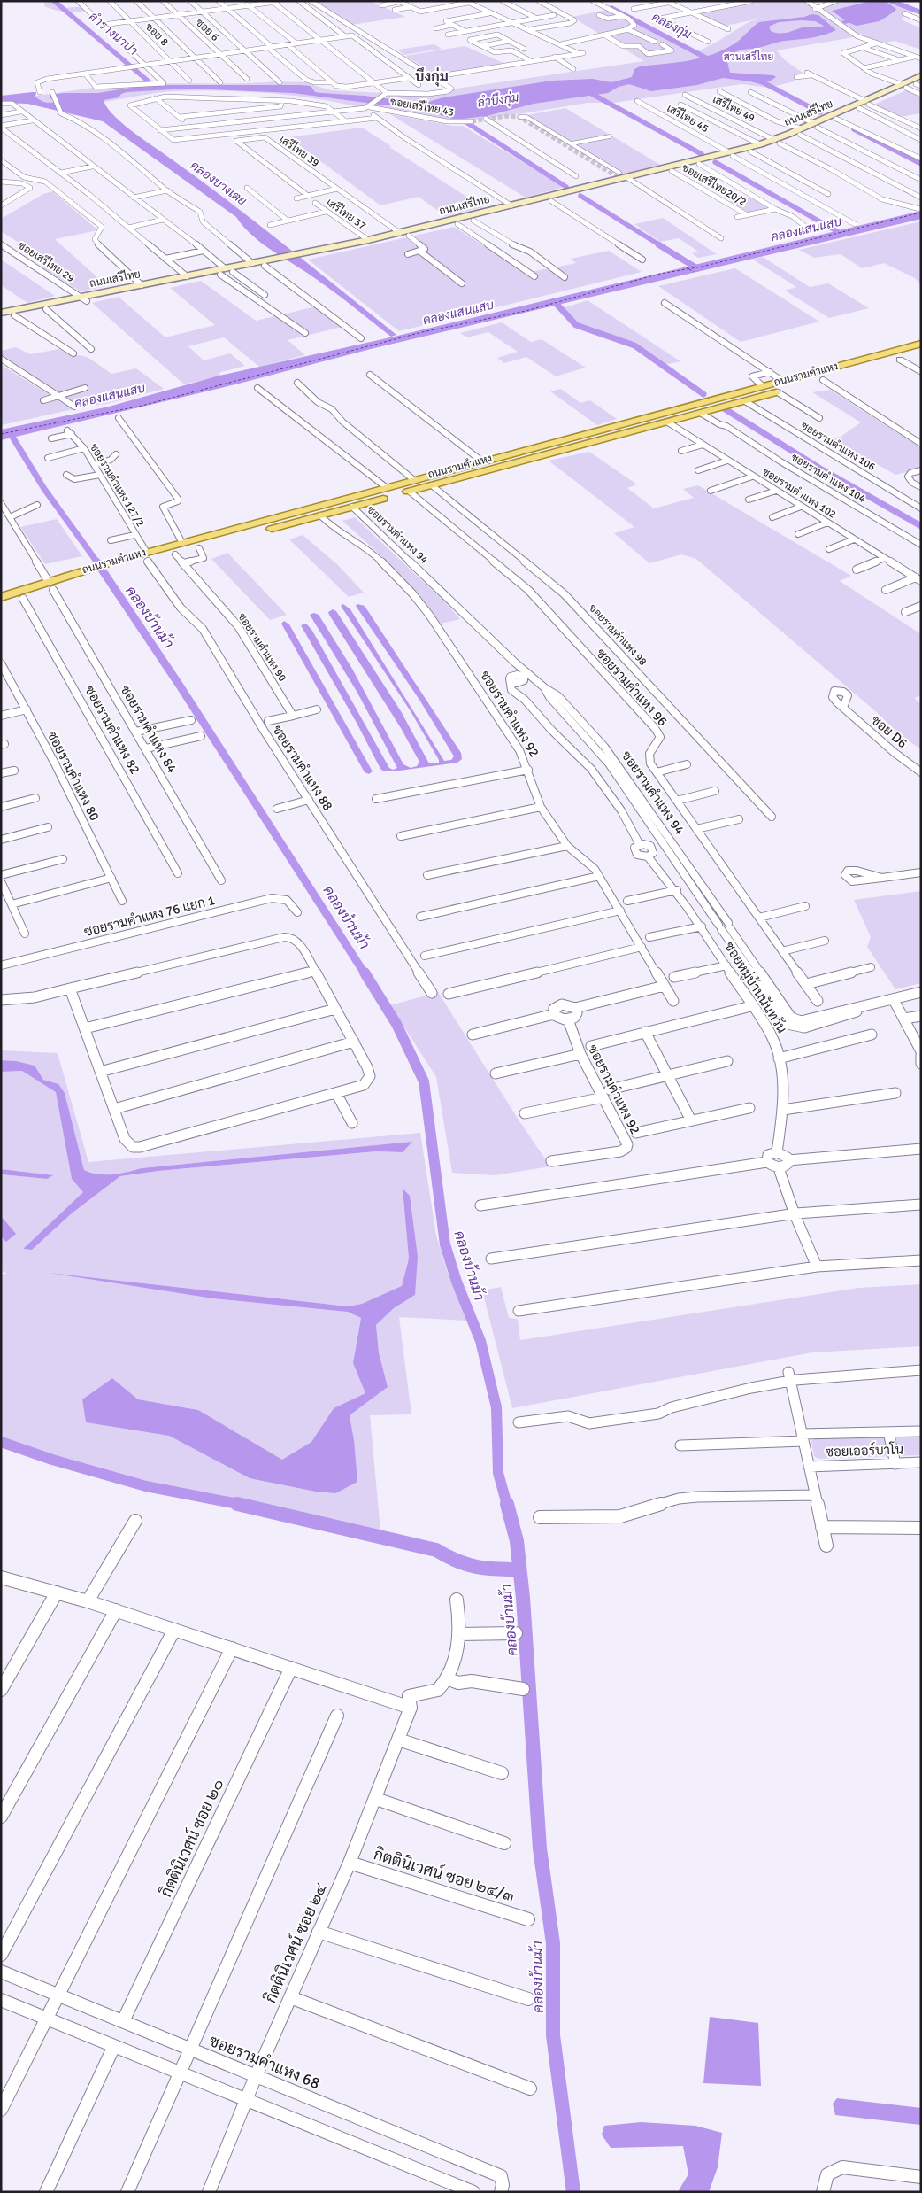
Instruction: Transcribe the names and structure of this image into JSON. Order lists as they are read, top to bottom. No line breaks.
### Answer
{"streets":{"main road":["ถนนเสรีไทย","ถนนรามคำแหง"],"street":["ซอย 6","ซอย 8","ซอยเสรีไทย 43","เสรีไทย 49","เสรีไทย 45","เสรีไทย 39","ซอยเสรีไทย20/2","เสรีไทย 37","ซอยเสรีไทย 29","ซอยรามคําแหง 106","ซอยรามคําแหง 104","ซอยรามคำแหง 127/2","ซอยรามคําแหง 102","ซอยรามคําแหง 94","ซอยรามคําแหง 98","ซอยรามคำแหง 90","ซอยรามคําแหง 96","ซอยรามคําแหง 92","ซอยรามคำแหง 84","ซอยรามคำแหง 82","ซอย D6","ซอยรามคำแหง 88","ซอยรามคำแหง 80","ซอยรามคำแหง 76 แยก 1","ซอยหมู่บ้านนันทวัน","ซอยเออร์บาโน","กิตตินิเวศน์ ซอย ๒๐","กิตตินิเวศน์ ซอย ๒๔/๓","กิตตินิเวศน์ ซอย ๒๔","ซอยรามคำแหง 68"]},"crossings":[["เสรีไทย 49","ถนนเสรีไทย"],["ถนนเสรีไทย","เสรีไทย 45"],["ถนนเสรีไทย","เสรีไทย 39"],["ถนนเสรีไทย","ซอยเสรีไทย20/2"],["ถนนเสรีไทย","เสรีไทย 37"],["ถนนเสรีไทย","ซอยเสรีไทย 29"],["ถนนรามคำแหง","ซอยรามคําแหง 106"],["ถนนรามคำแหง","ซอยรามคําแหง 104"],["ถนนรามคำแหง","ซอยรามคำแหง 127/2"],["ถนนรามคำแหง","ซอยรามคําแหง 102"],["ถนนรามคำแหง","ซอยรามคําแหง 94"],["ถนนรามคำแหง","ซอยรามคําแหง 98"],["ถนนรามคำแหง","ซอยรามคำแหง 90"],["ถนนรามคำแหง","ซอยรามคําแหง 96"],["ถนนรามคำแหง","ซอยรามคําแหง 92"],["ถนนรามคำแหง","ซอยรามคำแหง 84"],["ถนนรามคำแหง","ซอยรามคำแหง 82"],["ถนนรามคำแหง","ซอยรามคำแหง 88"],["ซอยรามคำแหง 127/2","ซอยรามคำแหง 88"],["กิตตินิเวศน์ ซอย ๒๐","ซอยรามคำแหง 68"],["กิตตินิเวศน์ ซอย ๒๔/๓","กิตตินิเวศน์ ซอย ๒๔"],["กิตตินิเวศน์ ซอย ๒๔","ซอยรามคำแหง 68"]],"districts":["บึงกุ่ม"],"water":["คลองกุ่ม","ลำรางนาป่า","ลำบึงกุ่ม","คลองบางเตย","คลองแสนแสบ","คลองบ้านม้า"],"parks":["สวนเสรีไทย"]}
